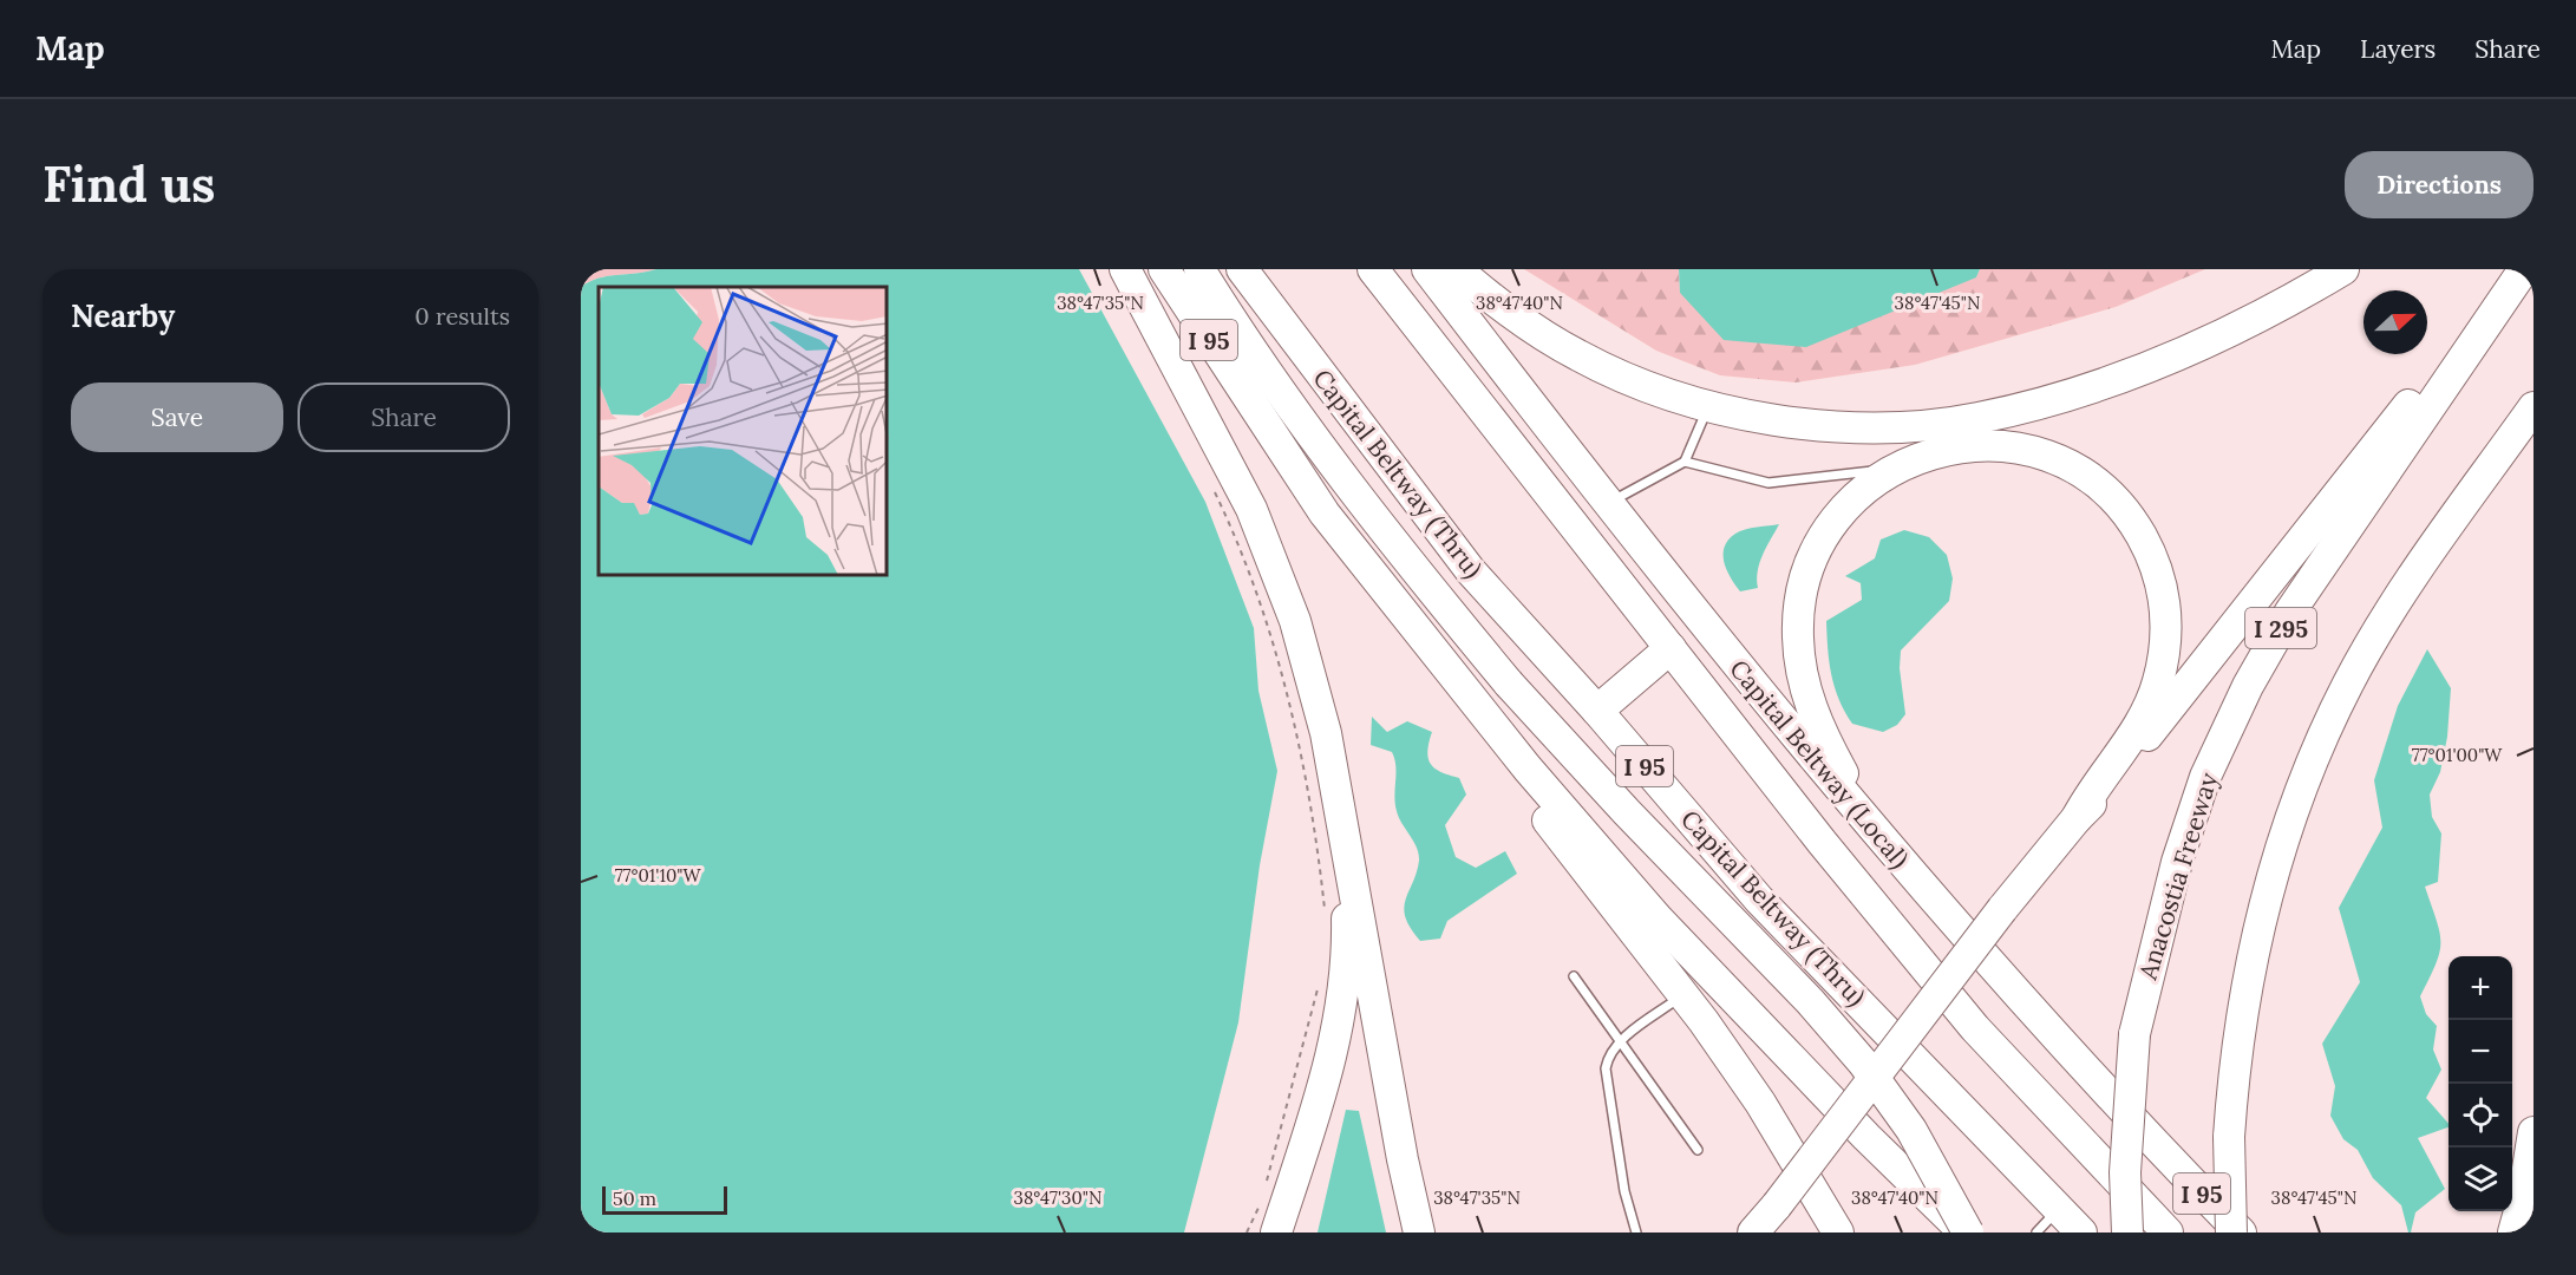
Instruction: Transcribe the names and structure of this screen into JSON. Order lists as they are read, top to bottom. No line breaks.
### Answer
{"streets":{"highway":["I 95","Capital Beltway (Thru)","I 295","Capital Beltway (Local)","Anacostia Freeway"]},"scale_bar":"50 m","north":"right","page":{"header":"Map","nav":["Map","Layers","Share"],"buttons":["Directions",["Save","Share"]],"title":"Find us","heading":["Nearby","0 results"],"map_buttons":["+","−"],"scale":"50 m"},"coordinates":["38°47'35\"N","38°47'40\"N","38°47'45\"N","77°01'00\"W","77°01'10\"W","38°47'30\"N"]}
